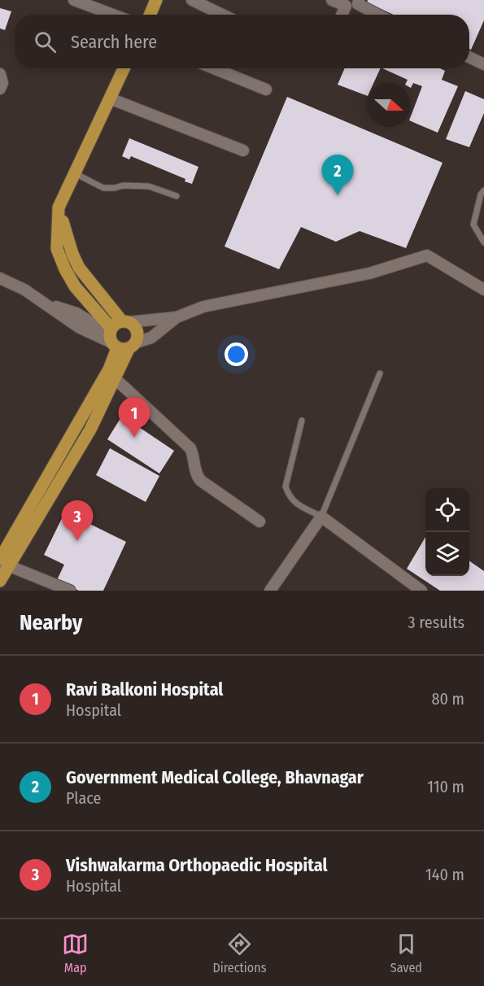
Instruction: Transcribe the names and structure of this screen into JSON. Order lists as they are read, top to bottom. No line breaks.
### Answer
{"north":"right","page":{"search":"Search here","pins":["2","1","3"],"heading":["Nearby","3 results"],"list":[{"mark":"1","name":"Ravi Balkoni Hospital","note":"Hospital","value":"80 m"},{"mark":"2","name":"Government Medical College, Bhavnagar","note":"Place","value":"110 m"},{"mark":"3","name":"Vishwakarma Orthopaedic Hospital","note":"Hospital","value":"140 m"}],"nav":["Map","Directions","Saved"]}}
